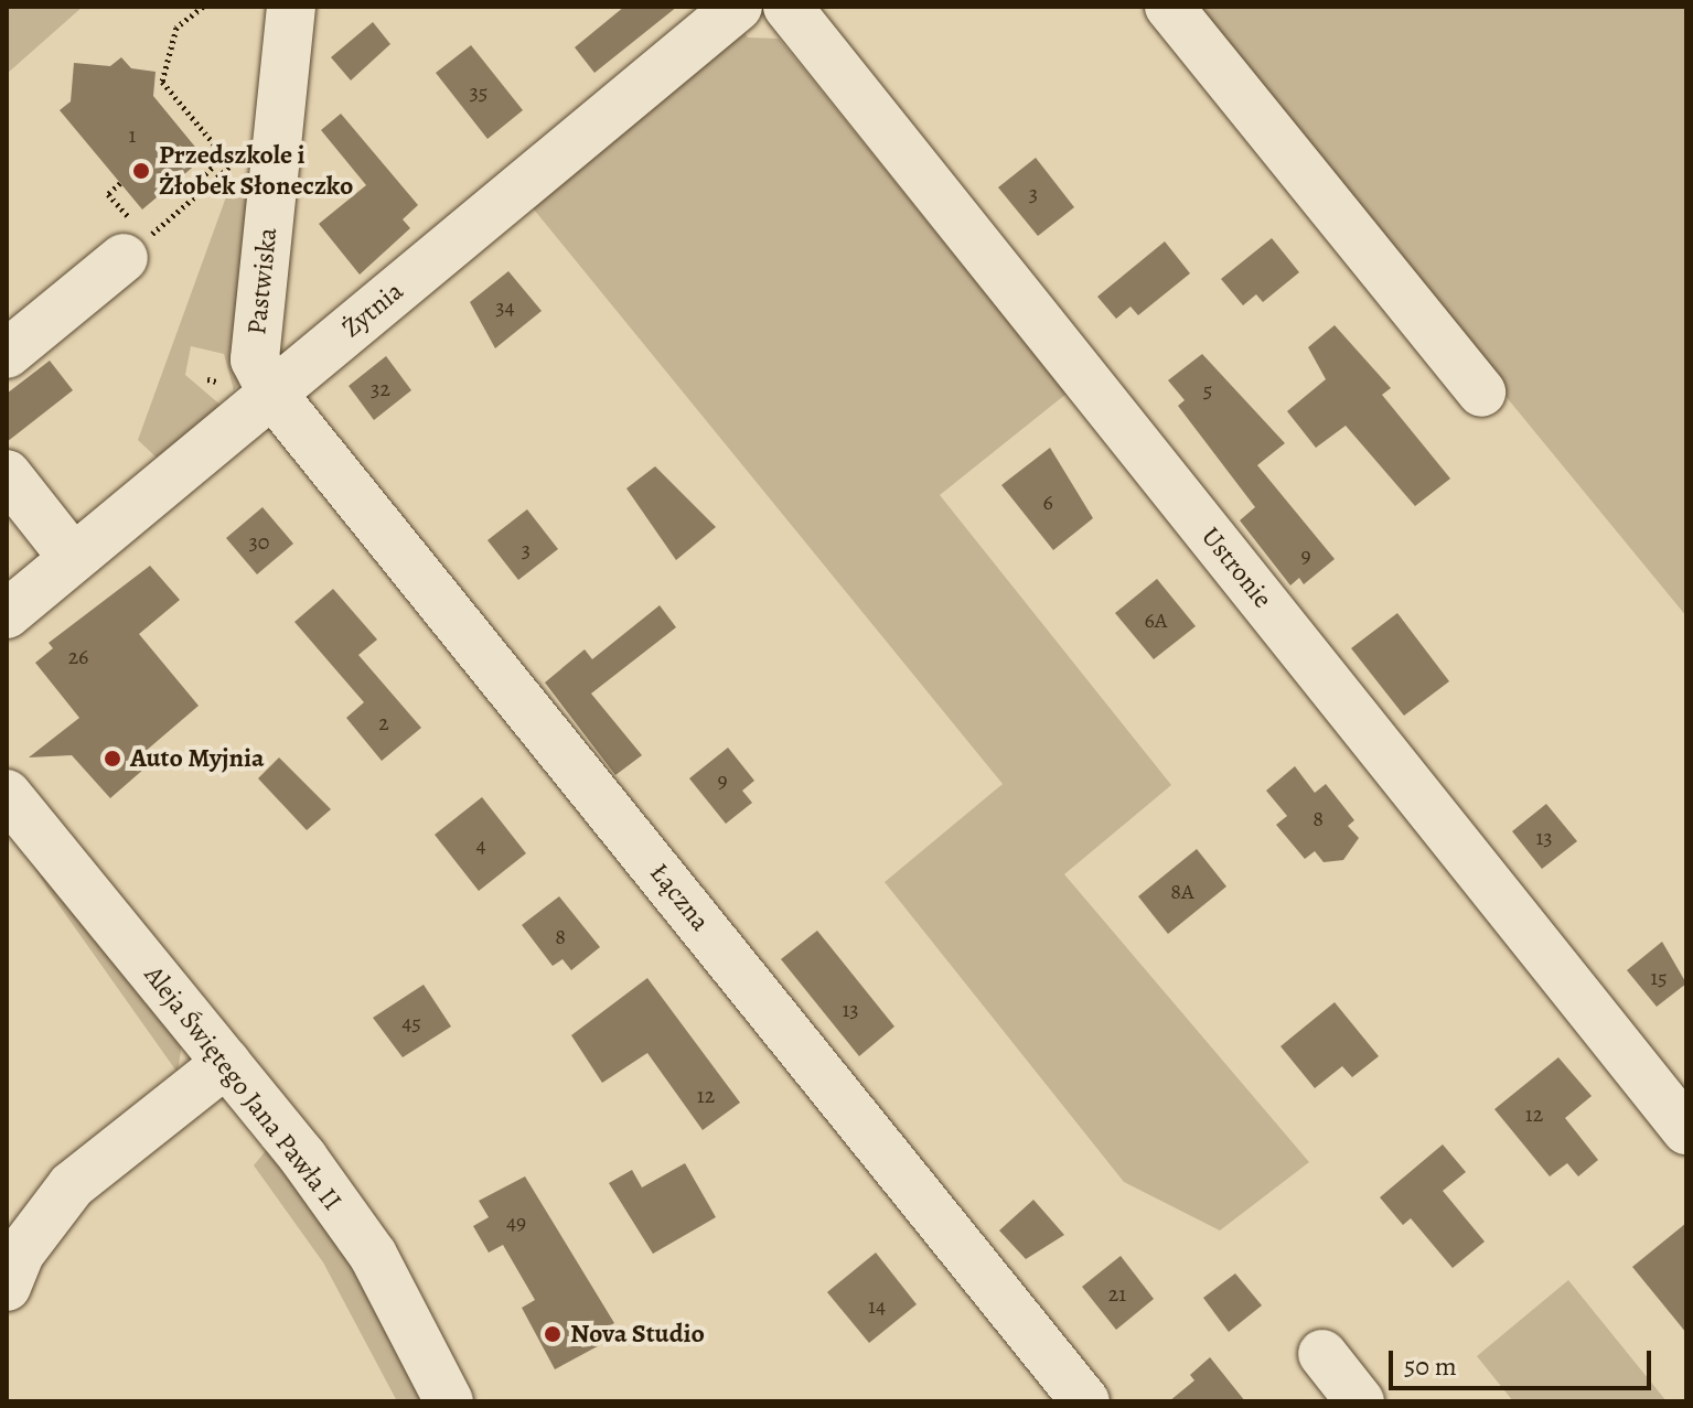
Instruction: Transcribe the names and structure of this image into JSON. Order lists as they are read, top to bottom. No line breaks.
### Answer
{"streets":{"street":["Pastwiska","Żytnia","Ustronie","Łączna","Aleja Świętego Jana Pawła II"]},"crossings":[["Pastwiska","Żytnia"],["Pastwiska","Łączna"],["Żytnia","Łączna"]],"places":["Przedszkole i Żłobek Słoneczko","Auto Myjnia","Nova Studio"],"house_numbers":["35","1","3","34","32","5","6","30","3","9","6A","26","2","9","8","13","4","8A","8","15","13","45","12","12","49","21","14"],"scale_bar":"50 m"}
